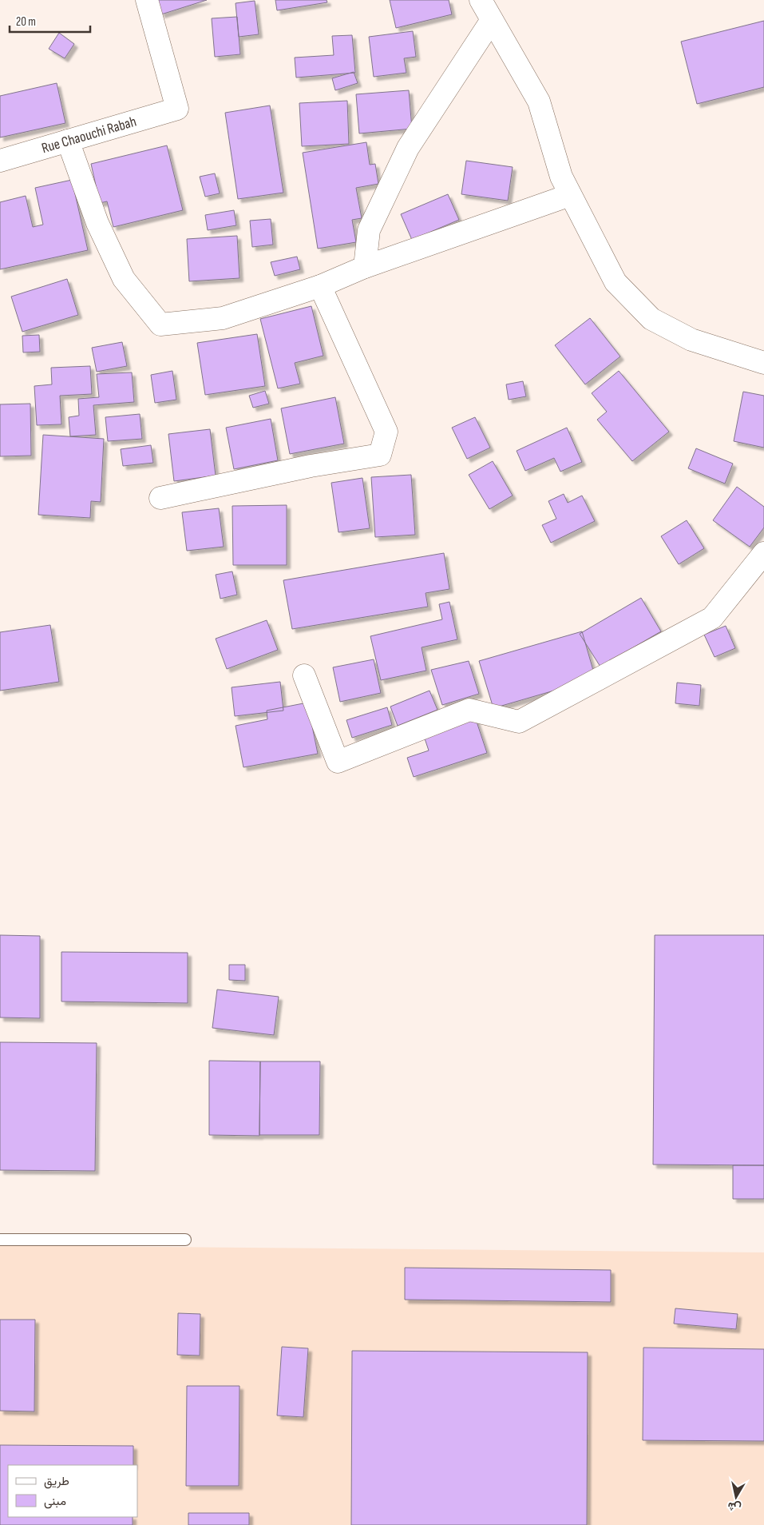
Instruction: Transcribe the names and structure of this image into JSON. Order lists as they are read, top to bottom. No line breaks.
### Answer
{"streets":{"street":["Rue Chaouchi Rabah"]},"legend":["طريق","مبنى"],"scale_bar":"20 m","north":"bottom"}
